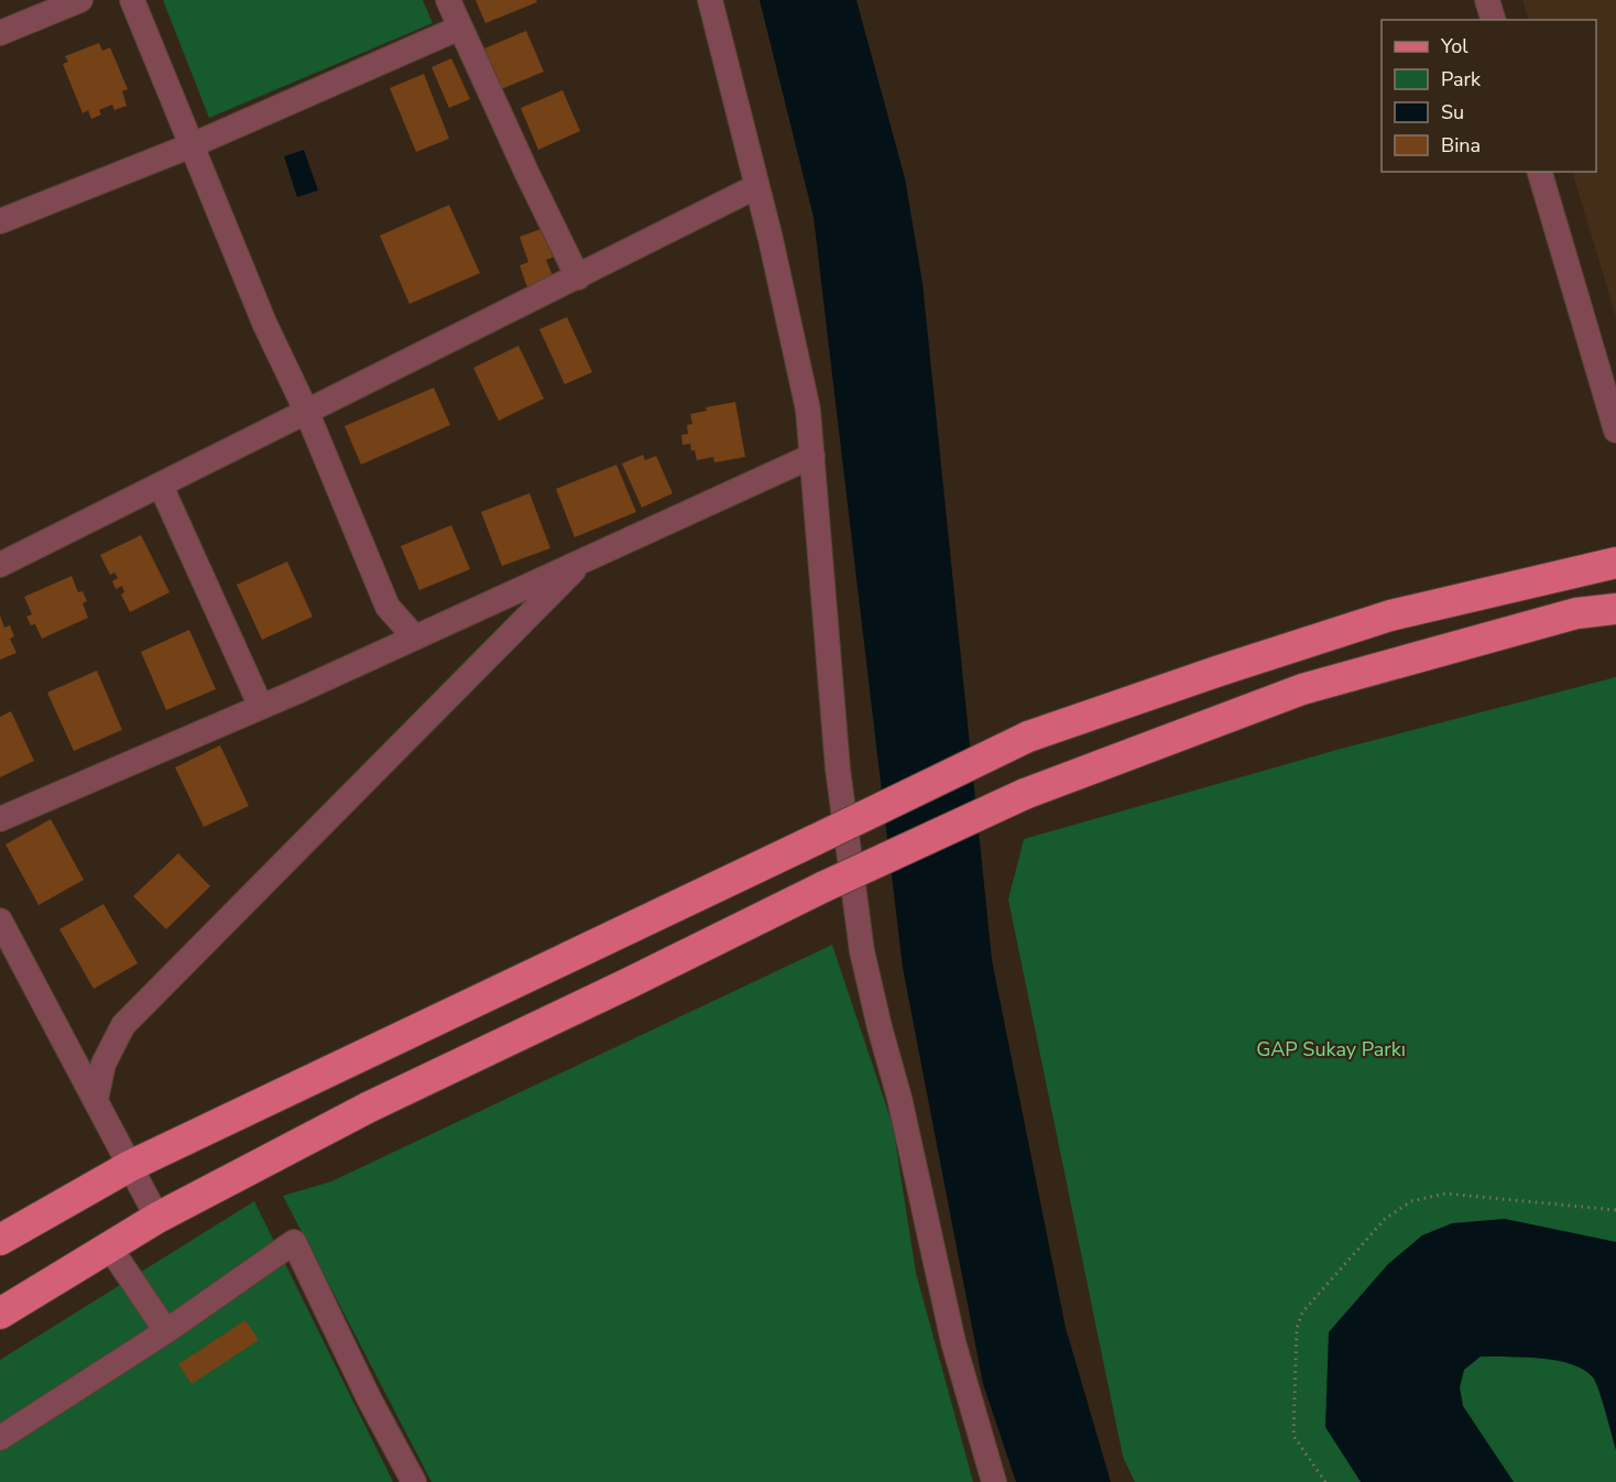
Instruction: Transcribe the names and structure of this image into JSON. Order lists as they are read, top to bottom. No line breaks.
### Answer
{"parks":["GAP Sukay Parkı"],"legend":["Yol","Park","Su","Bina"]}
